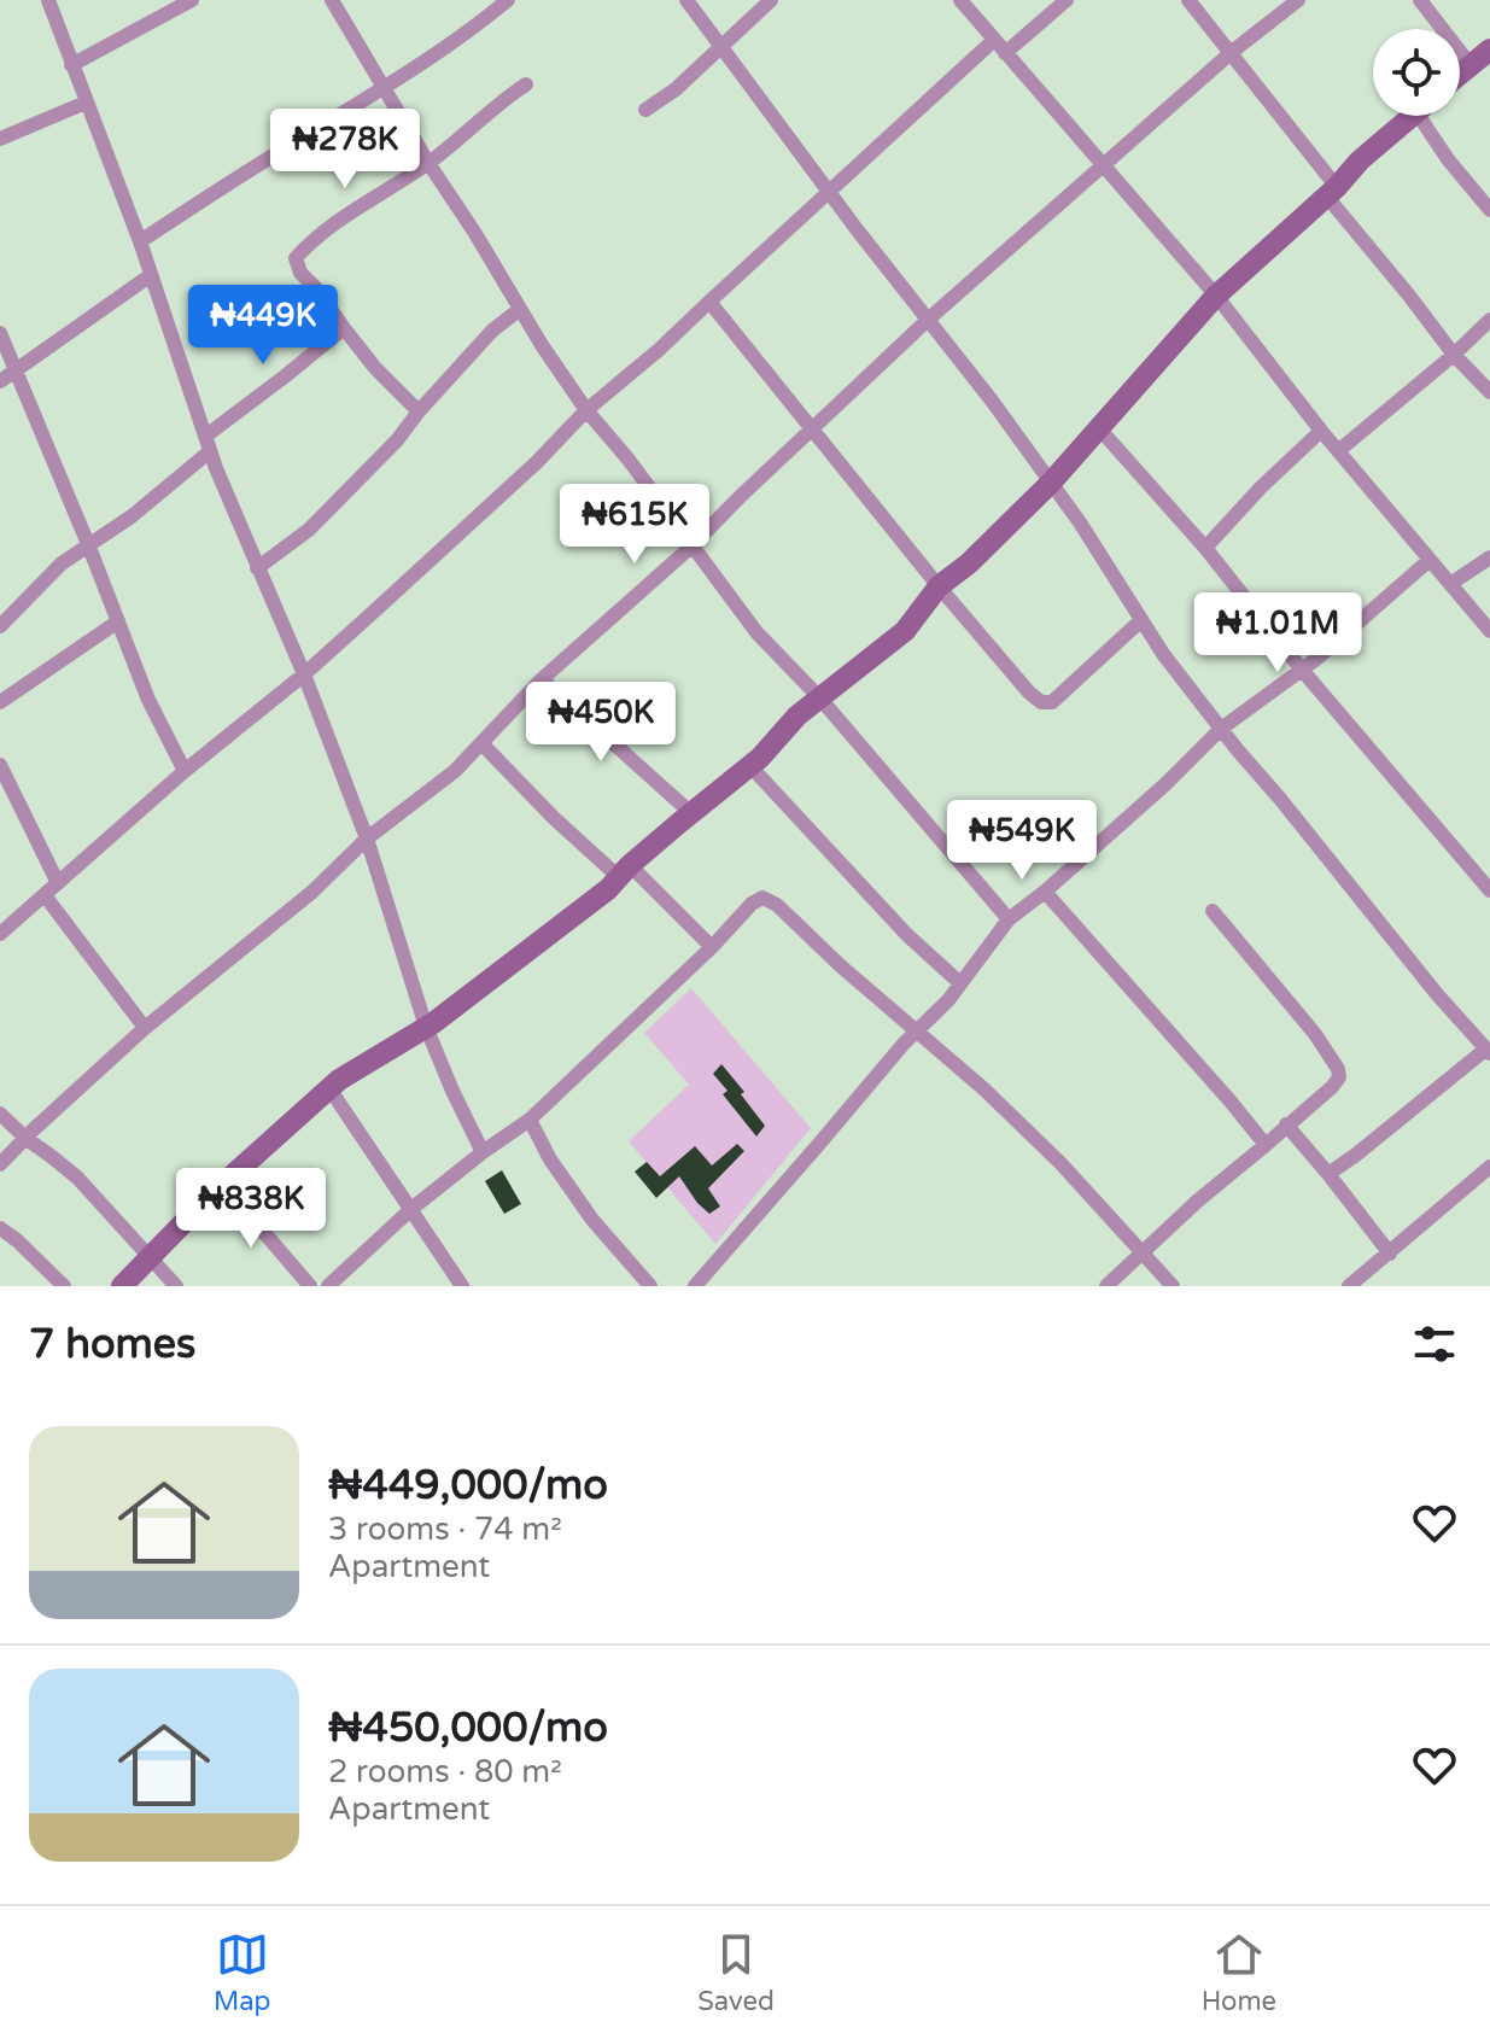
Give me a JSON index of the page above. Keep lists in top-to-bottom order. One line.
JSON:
{"page":{"price":["₦278K","₦449K","₦615K","₦1.01M","₦450K","₦549K","₦838K"],"heading":"7 homes","list":[{"name":"₦449,000/mo","note":"3 rooms · 74 m² · Apartment"},{"name":"₦450,000/mo","note":"2 rooms · 80 m² · Apartment"}],"tabs":["Map","Saved","Home"]}}
